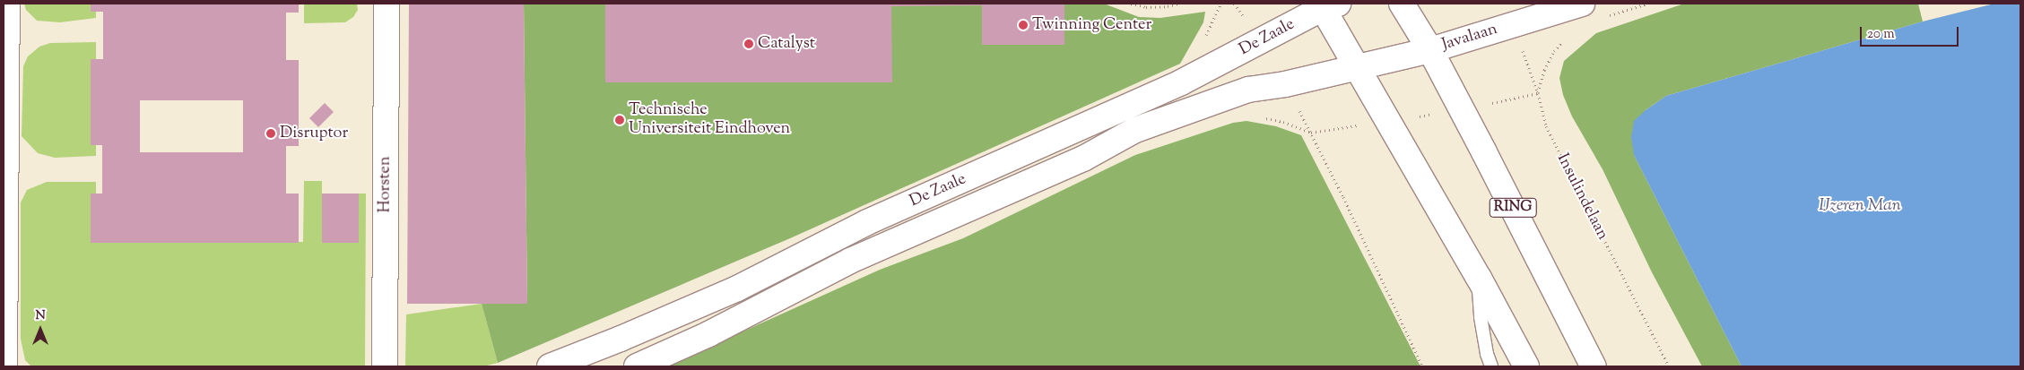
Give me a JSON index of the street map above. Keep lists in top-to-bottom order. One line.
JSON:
{"streets":{"street":["De Zaale","Javalaan","Horsten","RING"],"path":["Insulindelaan"]},"crossings":[["De Zaale","Javalaan"],["Javalaan","Insulindelaan"],["Javalaan","RING"]],"water":["IJzeren Man"],"places":["Twinning Center","Catalyst","Technische Universiteit Eindhoven","Disruptor"],"scale_bar":"20 m","north":"top"}
